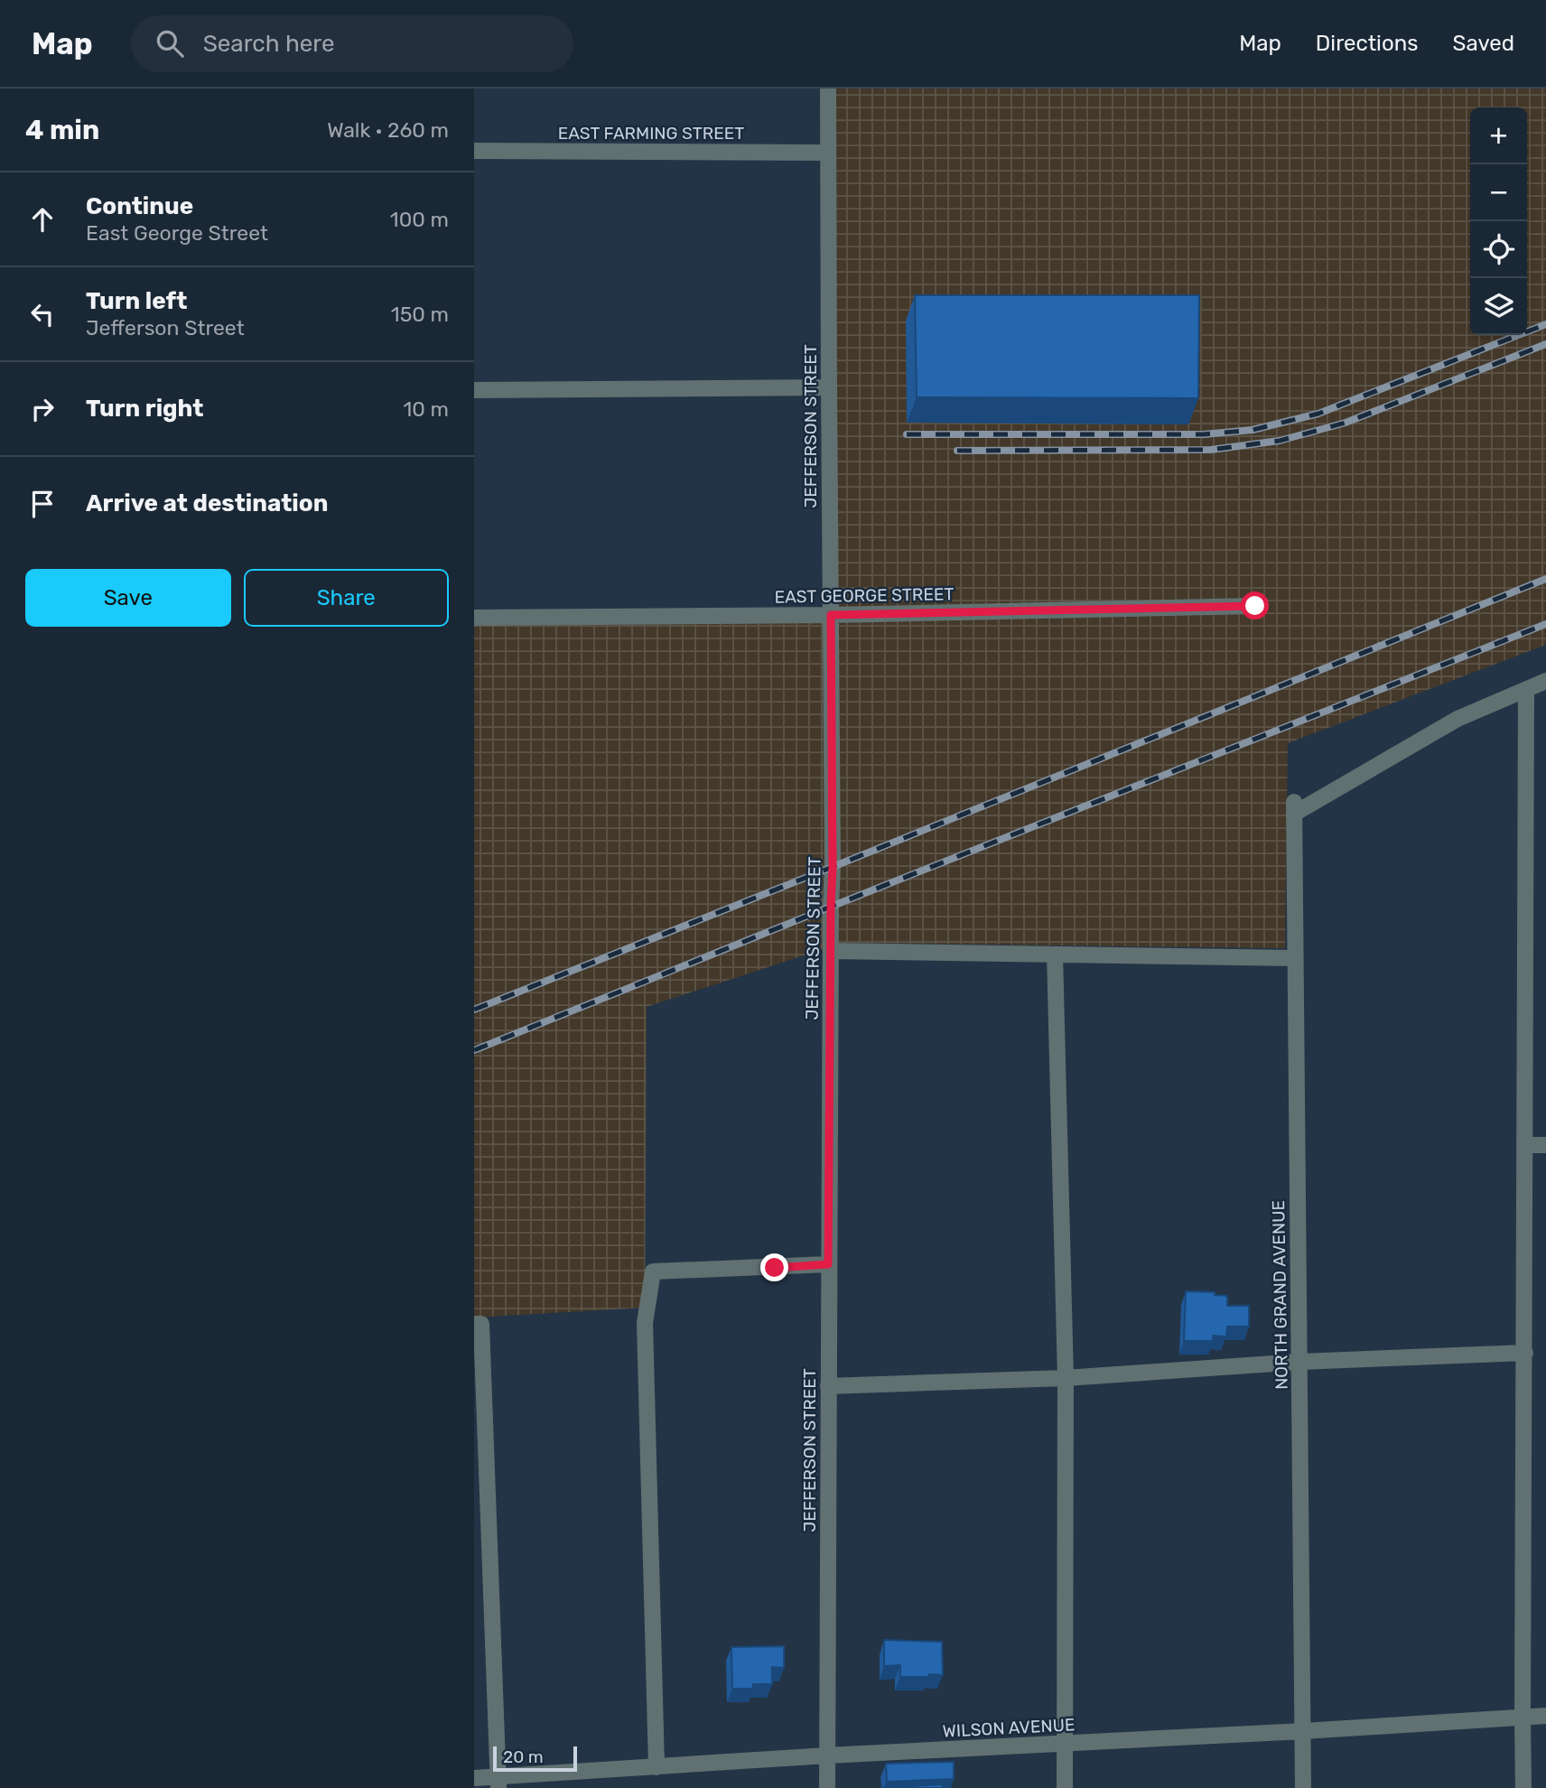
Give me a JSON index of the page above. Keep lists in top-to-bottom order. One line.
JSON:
{"streets":{"street":["EAST FARMING STREET","JEFFERSON STREET","EAST GEORGE STREET","NORTH GRAND AVENUE","WILSON AVENUE"]},"crossings":[["EAST FARMING STREET","JEFFERSON STREET"],["JEFFERSON STREET","EAST GEORGE STREET"],["JEFFERSON STREET","WILSON AVENUE"],["NORTH GRAND AVENUE","WILSON AVENUE"]],"scale_bar":"20 m","page":{"header":"Map","search":"Search here","nav":["Map","Directions","Saved"],"heading":["4 min","Walk · 260 m"],"map_buttons":["+","−"],"list":[["Continue","East George Street","100 m"],["Turn left","Jefferson Street","150 m"],["Turn right","10 m"],"Arrive at destination"],"buttons":["Save","Share"],"scale":"20 m"}}
